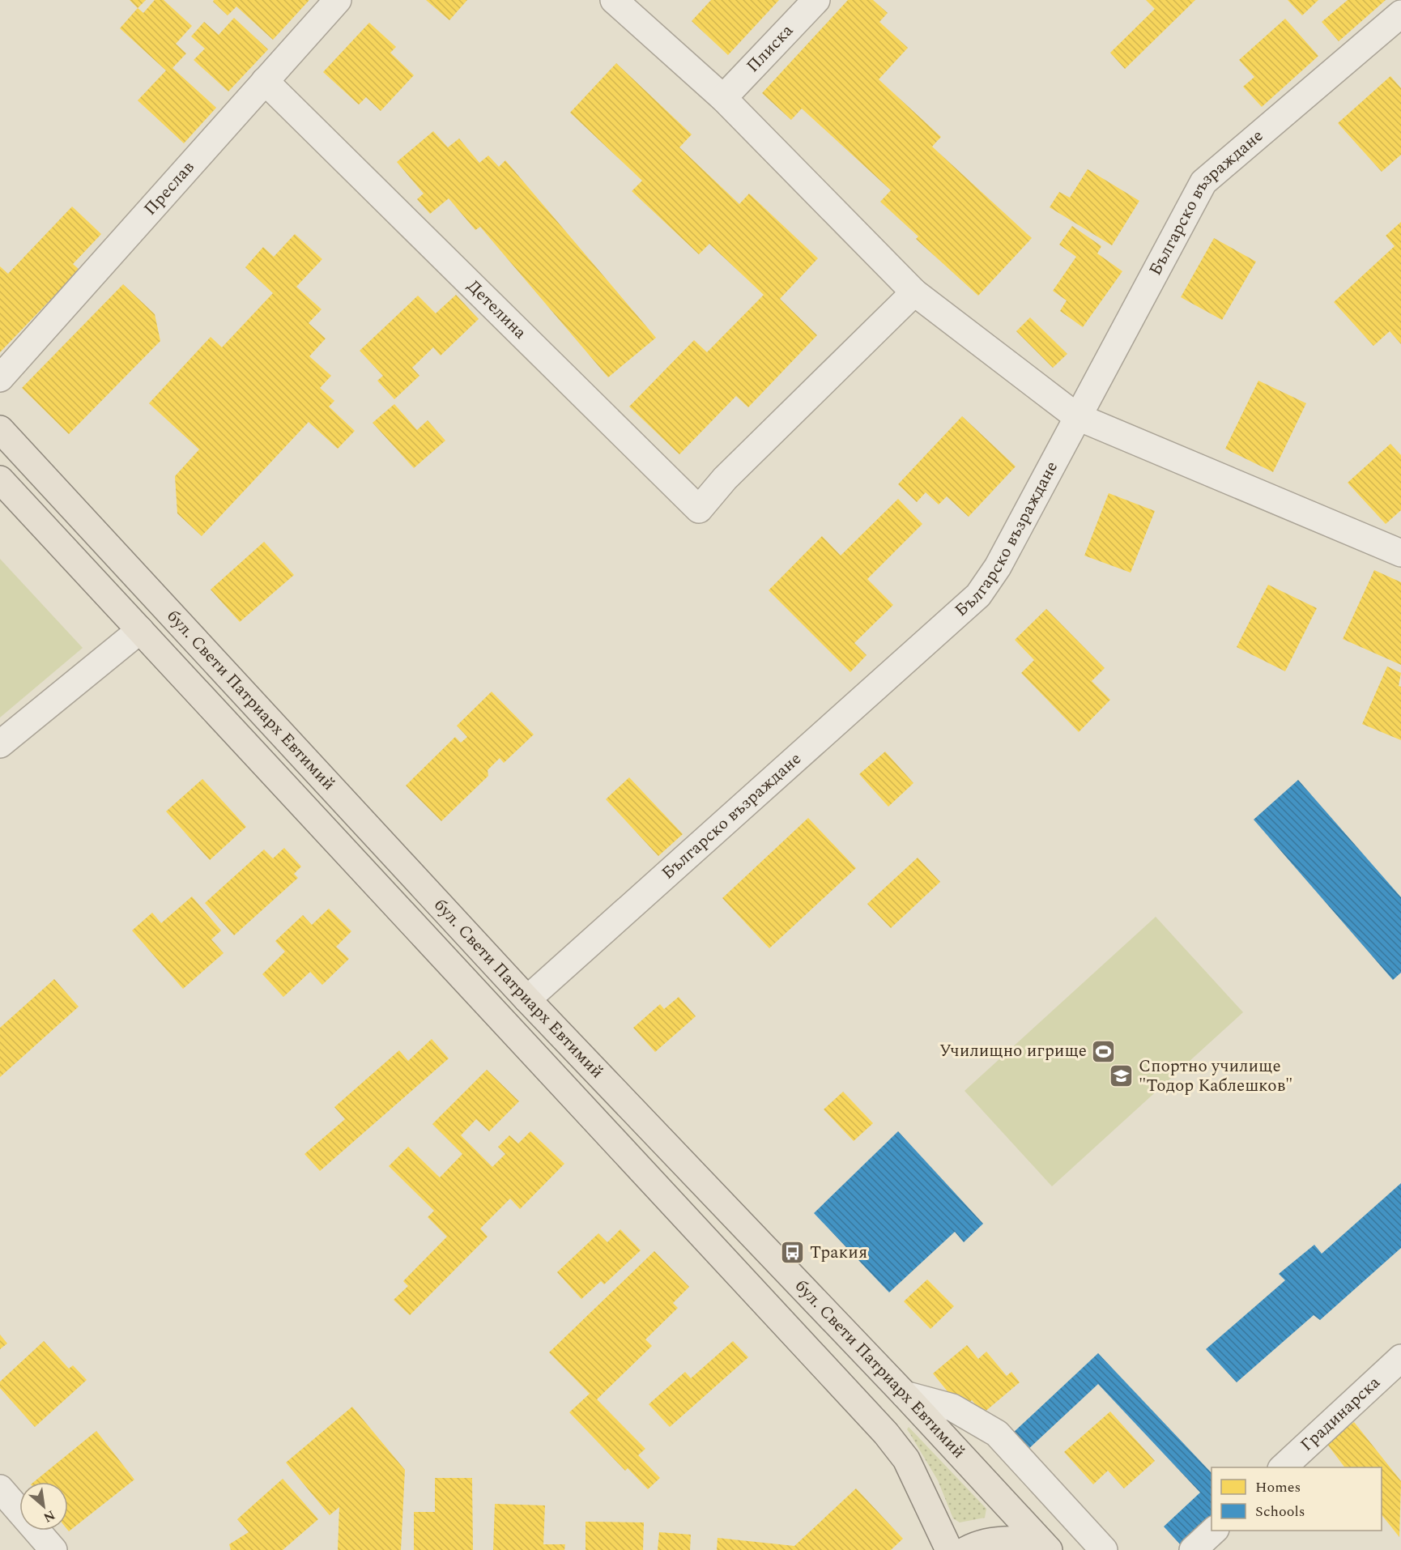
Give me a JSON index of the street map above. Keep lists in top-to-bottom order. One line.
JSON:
{"streets":{"main road":["бул. Свети Патриарх Евтимий"],"street":["Плиска","Преслав","Българско възраждане","Детелина","Градинарска"]},"crossings":[["Преслав","Детелина"],["Българско възраждане","бул. Свети Патриарх Евтимий"]],"places":{"sports":["Училищно игрище"],"school or university":["Спортно училище \"Тодор Каблешков\""],"bus stop":["Тракия"]},"legend":["Homes","Schools"],"north":"bottom right"}
